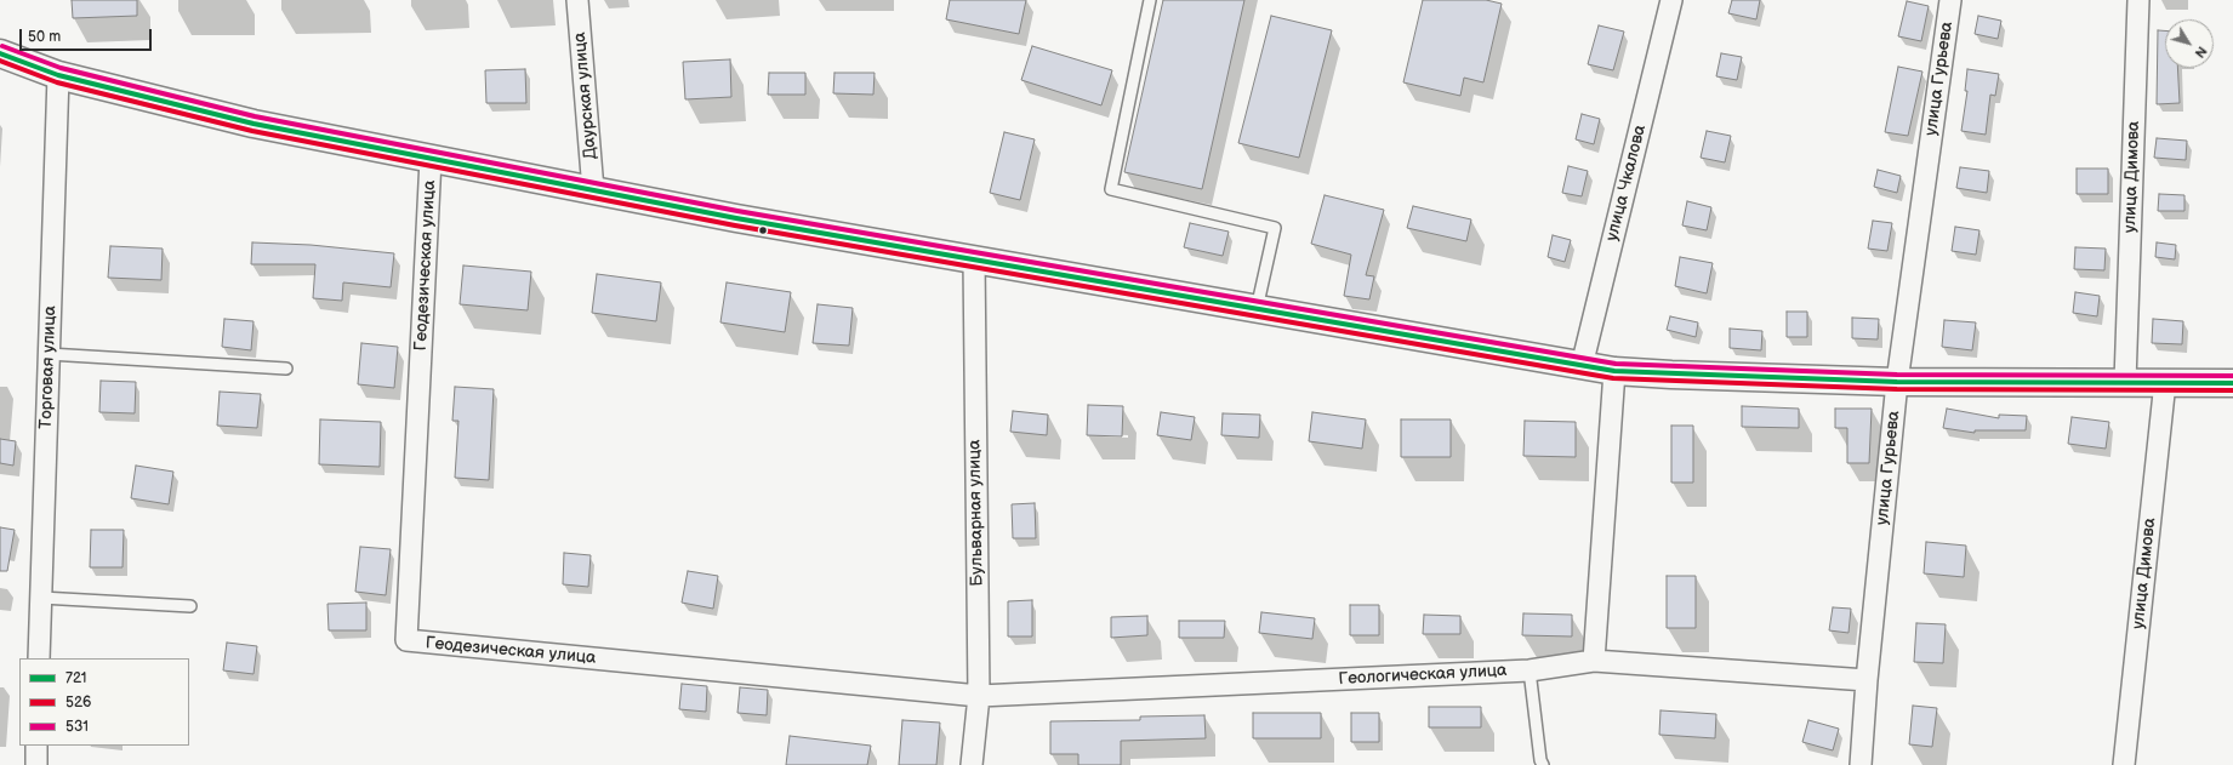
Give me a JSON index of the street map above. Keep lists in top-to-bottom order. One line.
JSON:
{"streets":{"street":["улица Гурьева","Даурская улица","улица Димова","улица Чкалова","Геодезическая улица","Торговая улица","Бульварная улица","Геологическая улица"]},"crossings":[["улица Гурьева","Геологическая улица"],["Геодезическая улица","Бульварная улица"],["Геодезическая улица","Геологическая улица"],["Бульварная улица","Геологическая улица"]],"lines":["transit line 531","transit line 721","transit line 526"],"legend":["721","526","531"],"scale_bar":"50 m","north":"bottom right"}
